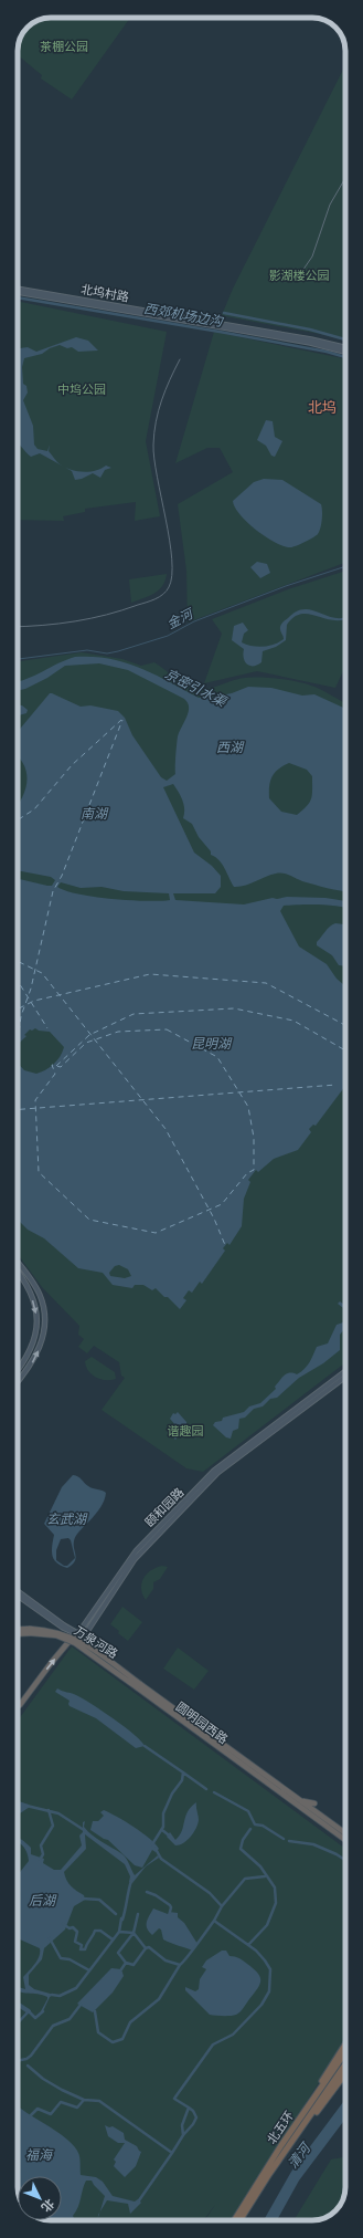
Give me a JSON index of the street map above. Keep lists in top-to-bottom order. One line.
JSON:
{"streets":{"highway":["万泉河路","圆明园西路","北五环"],"main road":["北坞村路","颐和园路"]},"crossings":[["万泉河路","圆明园西路"]],"districts":["北坞"],"water":["西郊机场边沟","金河","京密引水渠","西湖","南湖","昆明湖","玄武湖","后湖","福海","清河"],"parks":["茶棚公园","影湖楼公园","中坞公园","谐趣园"],"north":"bottom right"}
